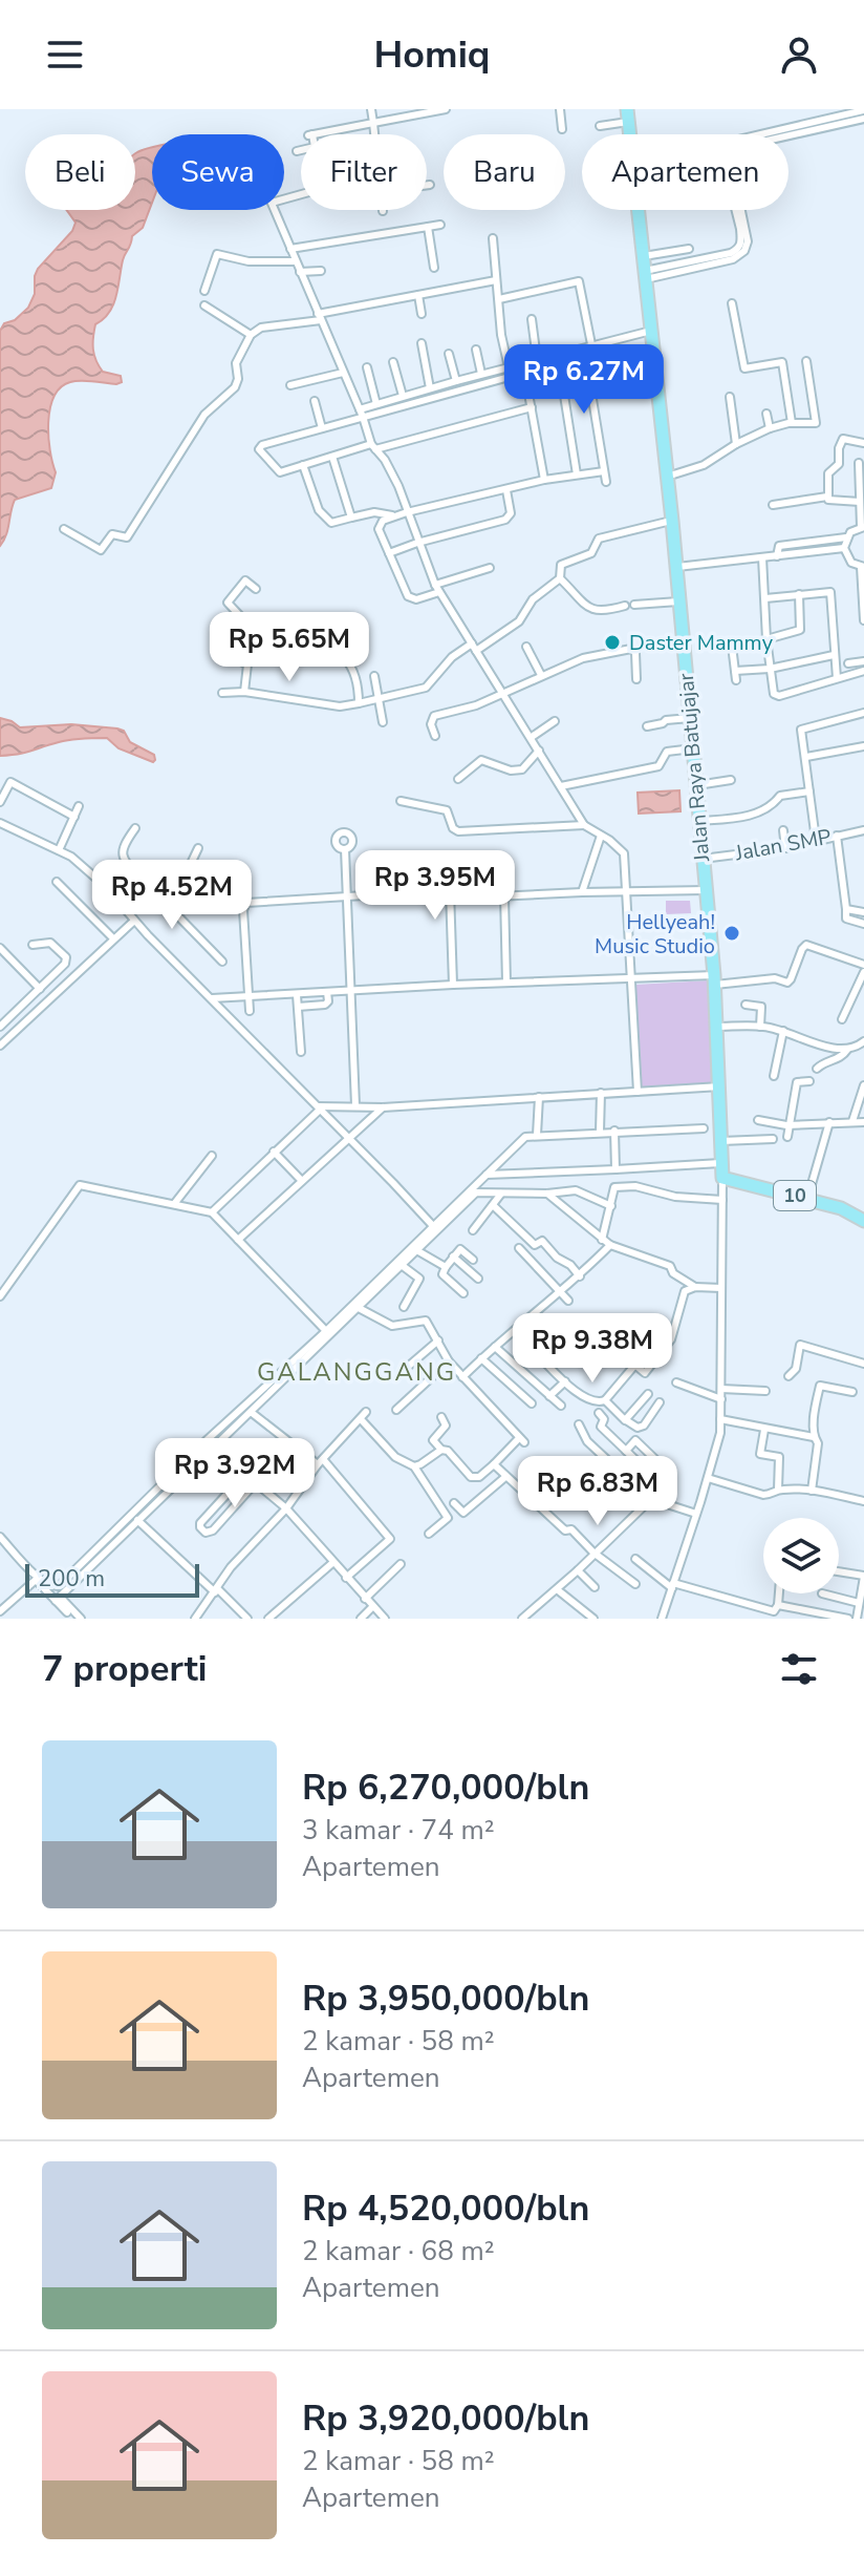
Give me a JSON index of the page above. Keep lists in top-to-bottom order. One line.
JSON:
{"streets":{"highway":["Jalan Raya Batujajar","10"],"street":["Jalan SMP"]},"crossings":[["Jalan Raya Batujajar","Jalan SMP"],["Jalan Raya Batujajar","10"]],"districts":["GALANGGANG"],"places":["Daster Mammy","Hellyeah! Music Studio"],"scale_bar":"200 m","page":{"header":"Homiq","chip":["Beli","Sewa","Filter","Baru","Apartemen"],"price":["Rp 6.27M","Rp 5.65M","Rp 3.95M","Rp 4.52M","Rp 9.38M","Rp 3.92M","Rp 6.83M"],"scale":"200 m","heading":"7 properti","list":[{"name":"Rp 6,270,000/bln","note":"3 kamar · 74 m² · Apartemen"},{"name":"Rp 3,950,000/bln","note":"2 kamar · 58 m² · Apartemen"},{"name":"Rp 4,520,000/bln","note":"2 kamar · 68 m² · Apartemen"},{"name":"Rp 3,920,000/bln","note":"2 kamar · 58 m² · Apartemen"}]}}
